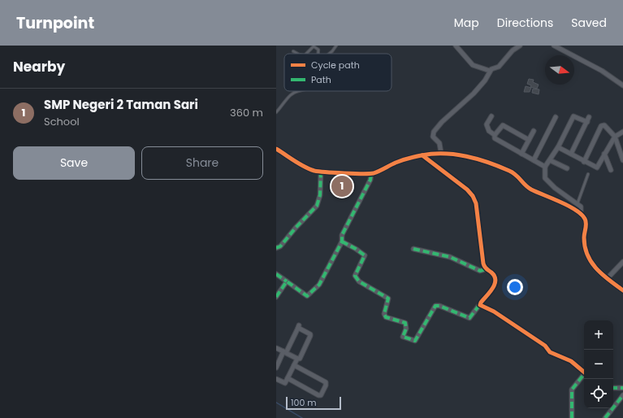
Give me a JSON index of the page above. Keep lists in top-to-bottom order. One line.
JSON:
{"legend":["Cycle path","Path"],"scale_bar":"100 m","north":"right","page":{"header":"Turnpoint","nav":["Map","Directions","Saved"],"heading":"Nearby","list":[{"mark":"1","name":"SMP Negeri 2 Taman Sari","note":"School","value":"360 m"}],"buttons":["Save","Share"],"pins":"1","map_buttons":["+","−"],"scale":"100 m"}}
